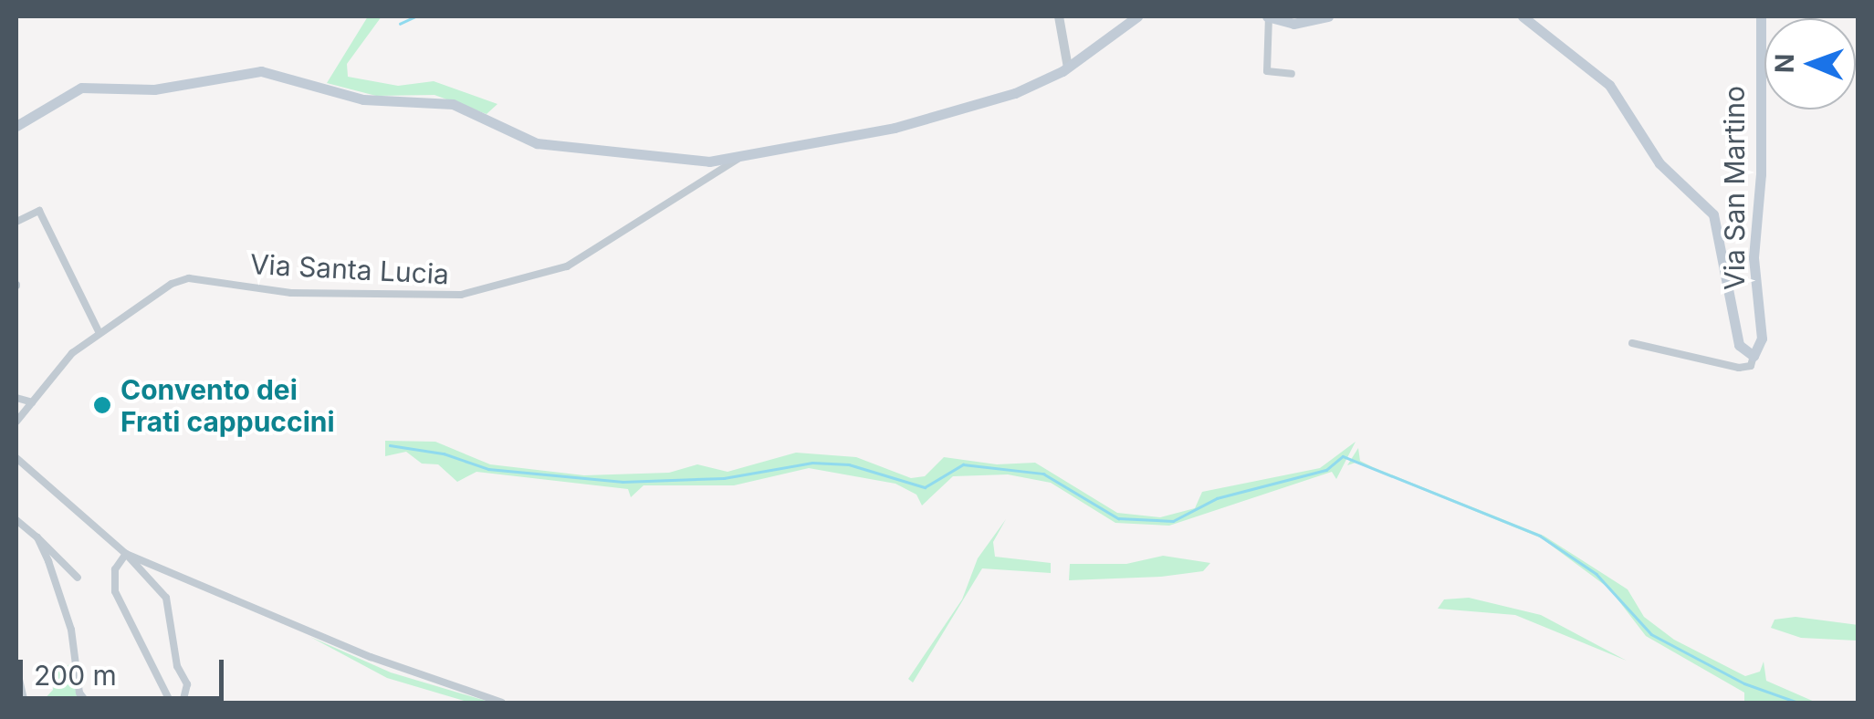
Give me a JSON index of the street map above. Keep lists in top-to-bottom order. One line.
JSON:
{"streets":{"main road":["Via San Martino"],"street":["Via Santa Lucia"]},"places":["Convento dei Frati cappuccini"],"scale_bar":"200 m","north":"left"}
